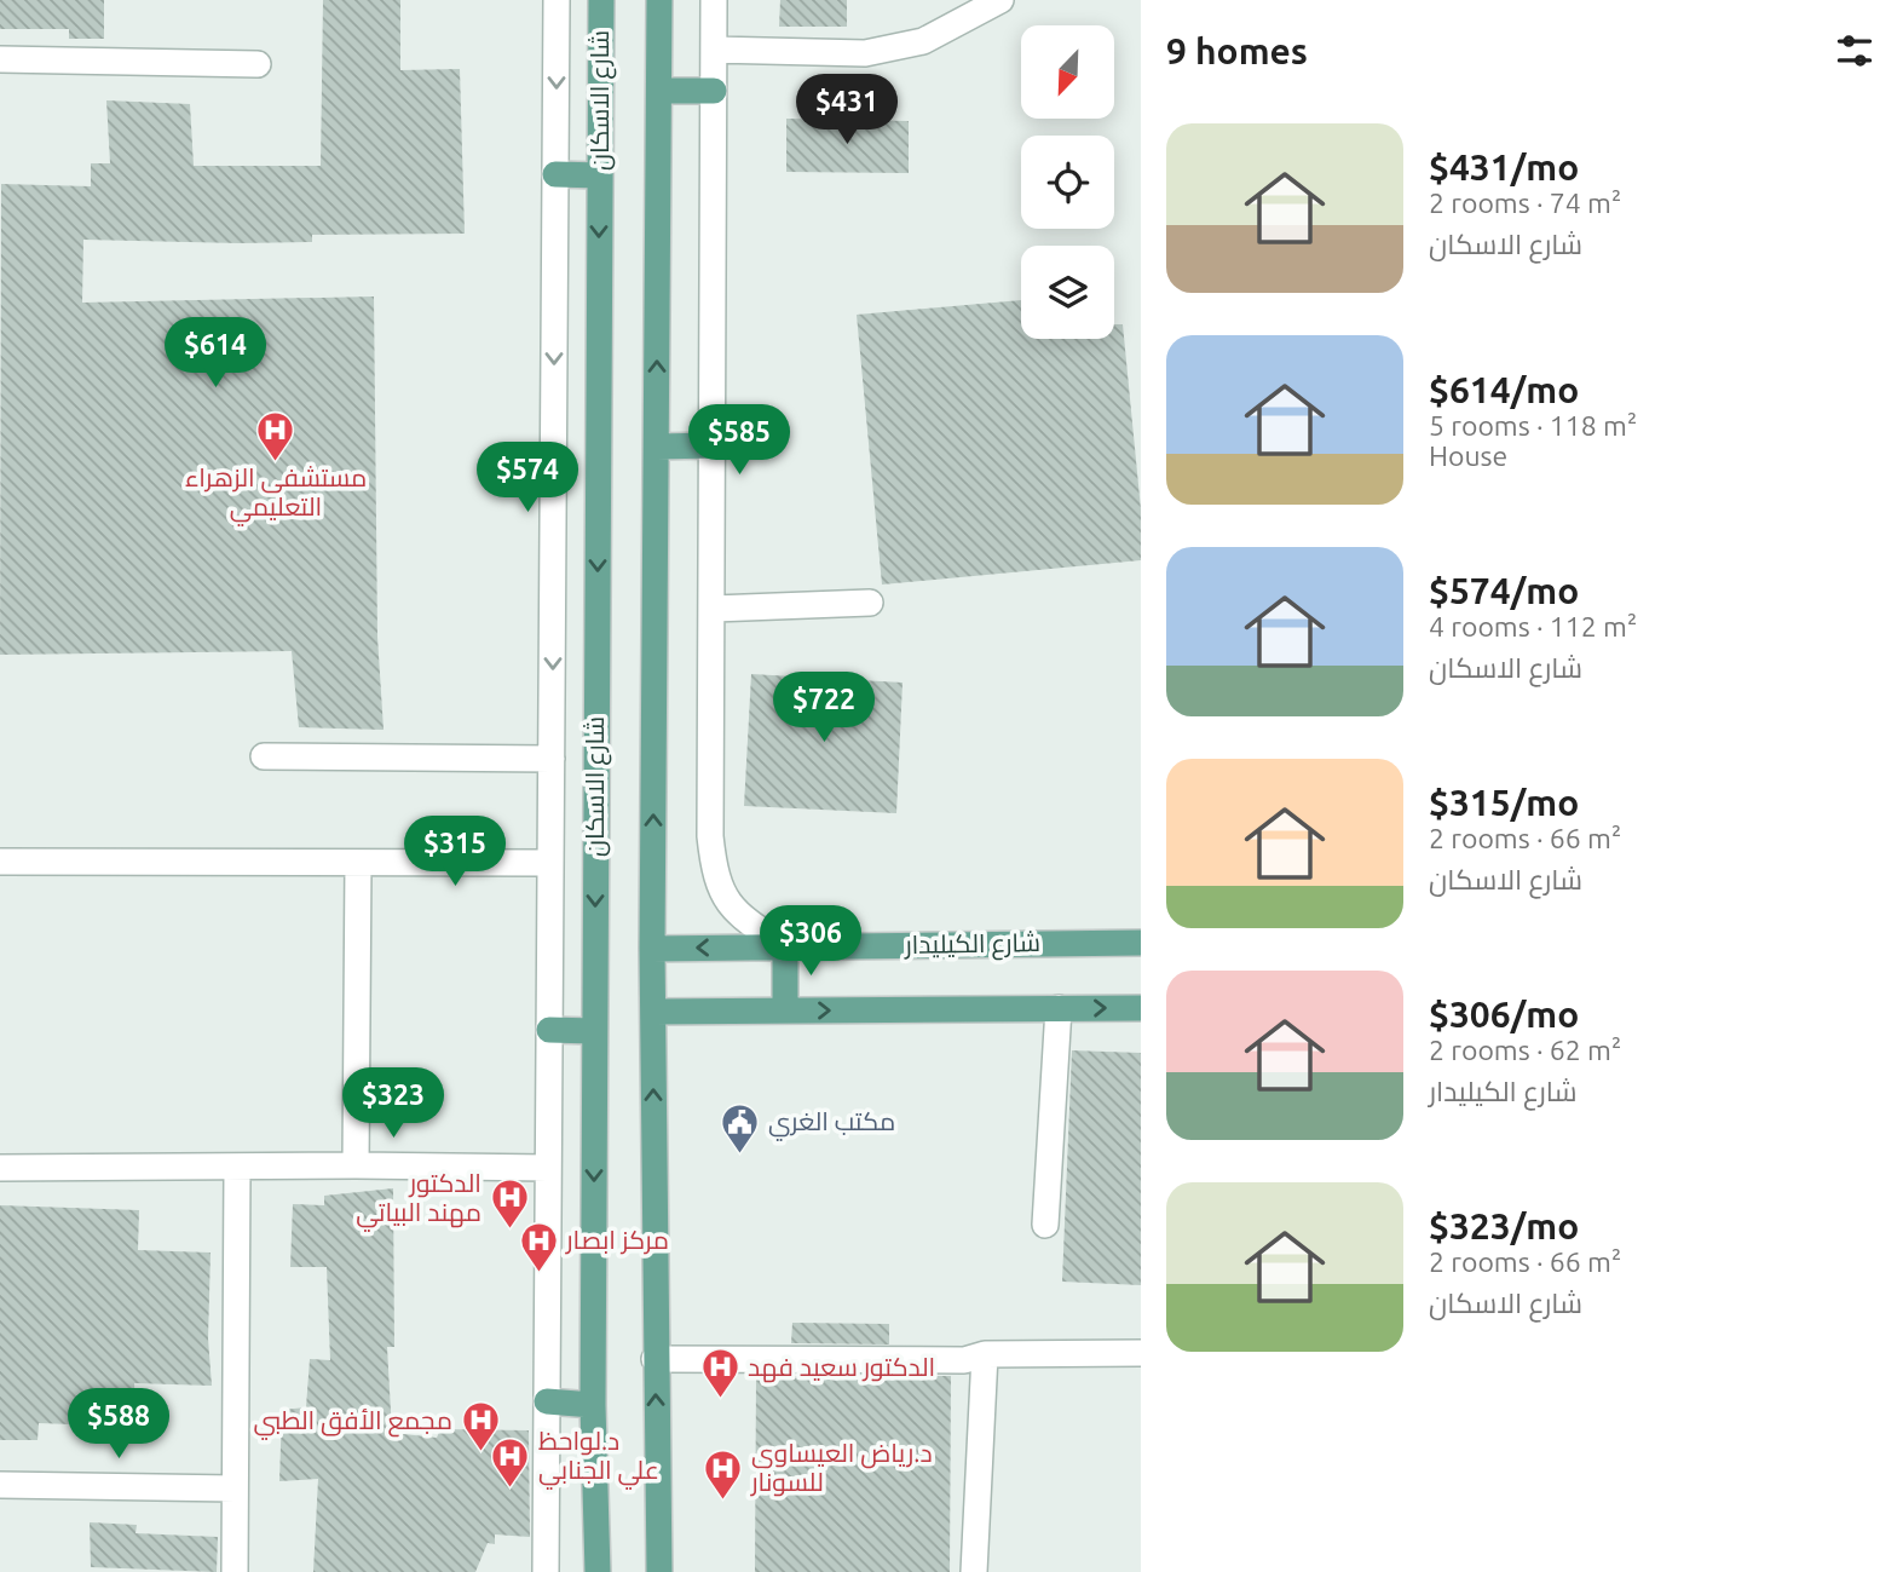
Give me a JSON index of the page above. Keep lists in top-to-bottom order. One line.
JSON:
{"streets":{"main road":["شارع الاسكان","شارع الكيليدار"]},"places":{"hospital":["مستشفى الزهراء التعليمي","الدكتور مهند البياتي","مركز ابصار","الدكتور سعيد فهد","مجمع الأفق الطبي","د.لواحظ علي الجنابي","د.رياض العيساوي للسونار"],"public building":["مكتب الغري"]},"north":"bottom left","page":{"heading":"9 homes","price":["$431","$614","$585","$574","$722","$315","$306","$323","$588"],"list":[{"name":"$431/mo","note":"2 rooms · 74 m² · شارع الاسكان"},{"name":"$614/mo","note":"5 rooms · 118 m² · House"},{"name":"$574/mo","note":"4 rooms · 112 m² · شارع الاسكان"},{"name":"$315/mo","note":"2 rooms · 66 m² · شارع الاسكان"},{"name":"$306/mo","note":"2 rooms · 62 m² · شارع الكيليدار"},{"name":"$323/mo","note":"2 rooms · 66 m² · شارع الاسكان"}]}}
